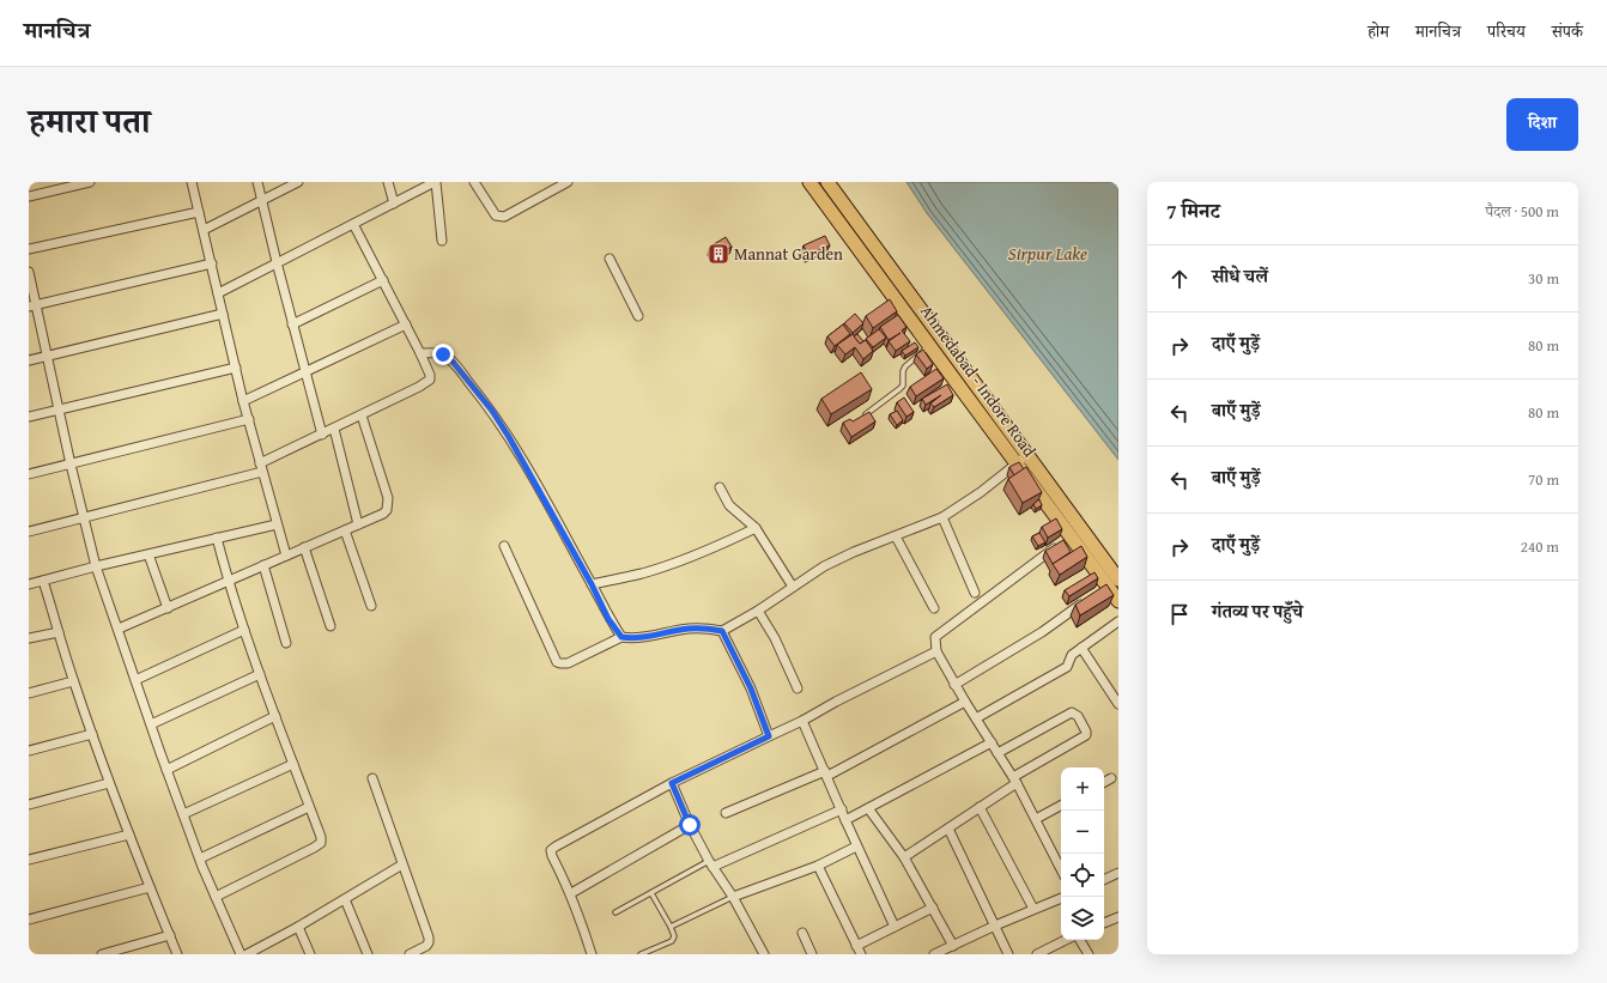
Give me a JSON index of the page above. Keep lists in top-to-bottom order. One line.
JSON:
{"streets":{"highway":["Ahmedabad - Indore Road"]},"water":["Sirpur Lake"],"places":{"building":["Mannat Garden"]},"page":{"header":"मानचित्र","nav":["होम","मानचित्र","परिचय","संपर्क"],"title":"हमारा पता","buttons":"दिशा","heading":["7 मिनट","पैदल · 500 m"],"list":[["सीधे चलें","30 m"],["दाएँ मुड़ें","80 m"],["बाएँ मुड़ें","80 m"],["बाएँ मुड़ें","70 m"],["दाएँ मुड़ें","240 m"],"गंतव्य पर पहुँचे"],"map_buttons":["+","−"]}}
